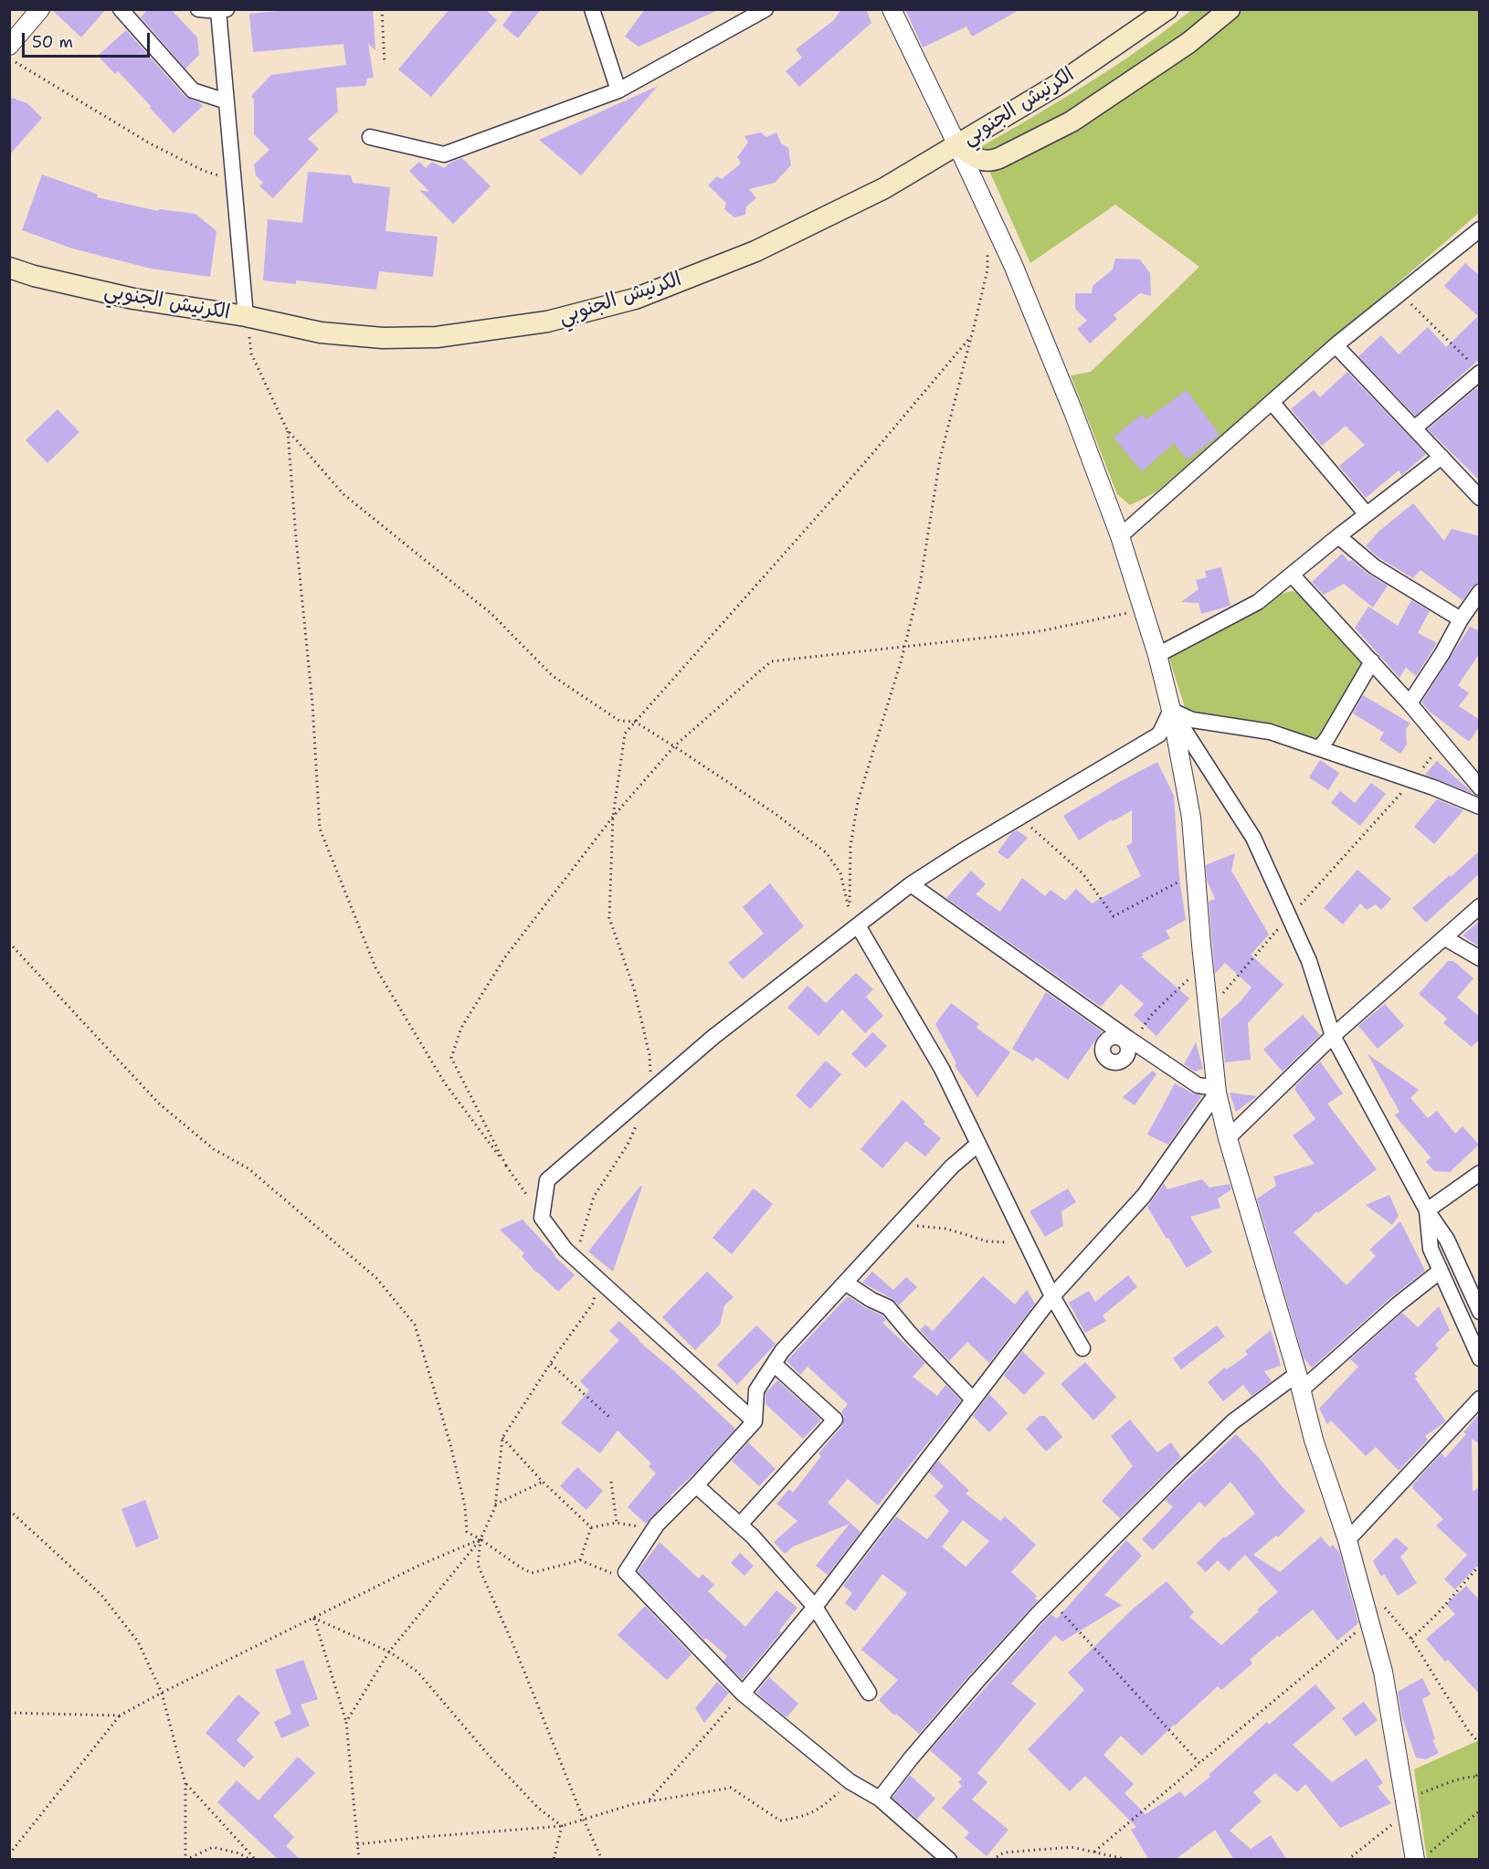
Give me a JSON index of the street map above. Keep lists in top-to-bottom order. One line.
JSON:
{"streets":{"main road":["الكرنيش الجنوبي"]},"scale_bar":"50 m"}
